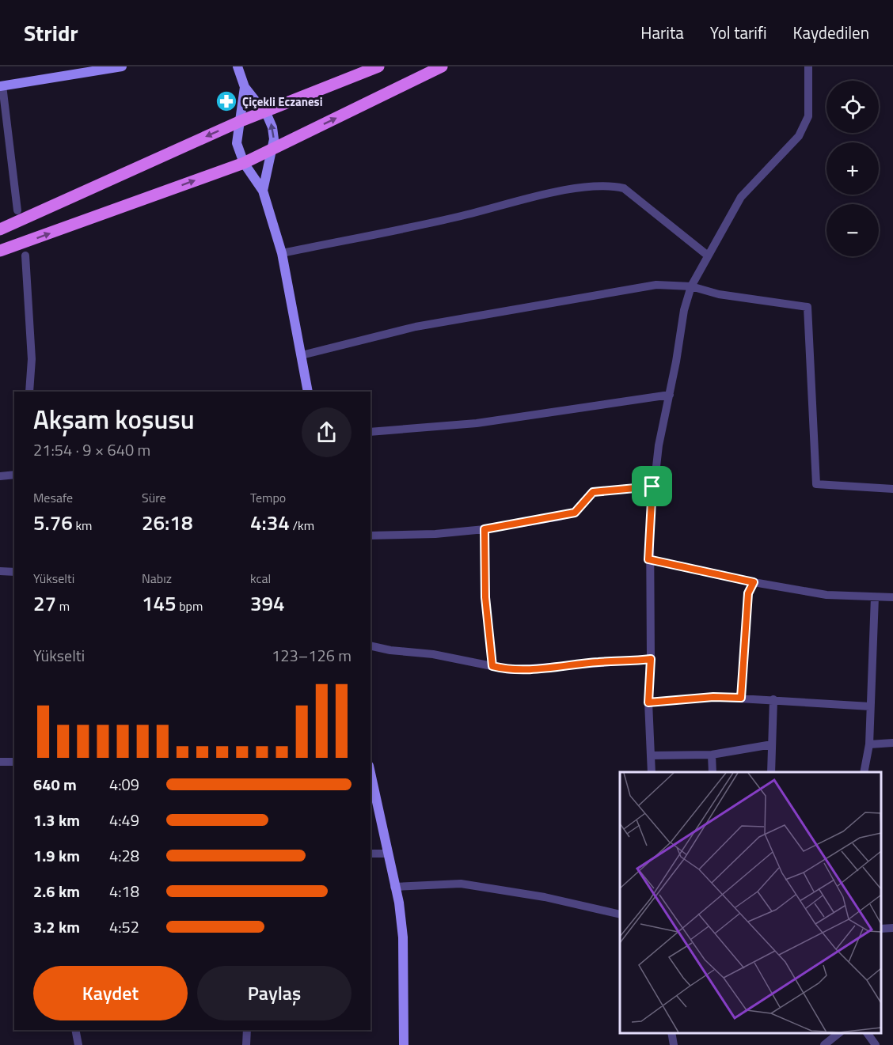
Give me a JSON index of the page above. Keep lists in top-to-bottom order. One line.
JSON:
{"places":{"pharmacy":["Çiçekli Eczanesi"]},"page":{"header":"Stridr","nav":["Harita","Yol tarifi","Kaydedilen"],"map_buttons":["+","−"],"heading":["Akşam koşusu","21:54 · 9 × 640 m"],"stats":[["Mesafe","5.76 km"],["Süre","26:18"],["Tempo","4:34 /km"],["Yükselti","27 m"],["Nabız","145 bpm"],["kcal","394"]],"chart":["Yükselti","123–126 m"],"list":[{"name":"640 m","note":"4:09"},{"name":"1.3 km","note":"4:49"},{"name":"1.9 km","note":"4:28"},{"name":"2.6 km","note":"4:18"},{"name":"3.2 km","note":"4:52"}],"buttons":["Kaydet","Paylaş"]}}
